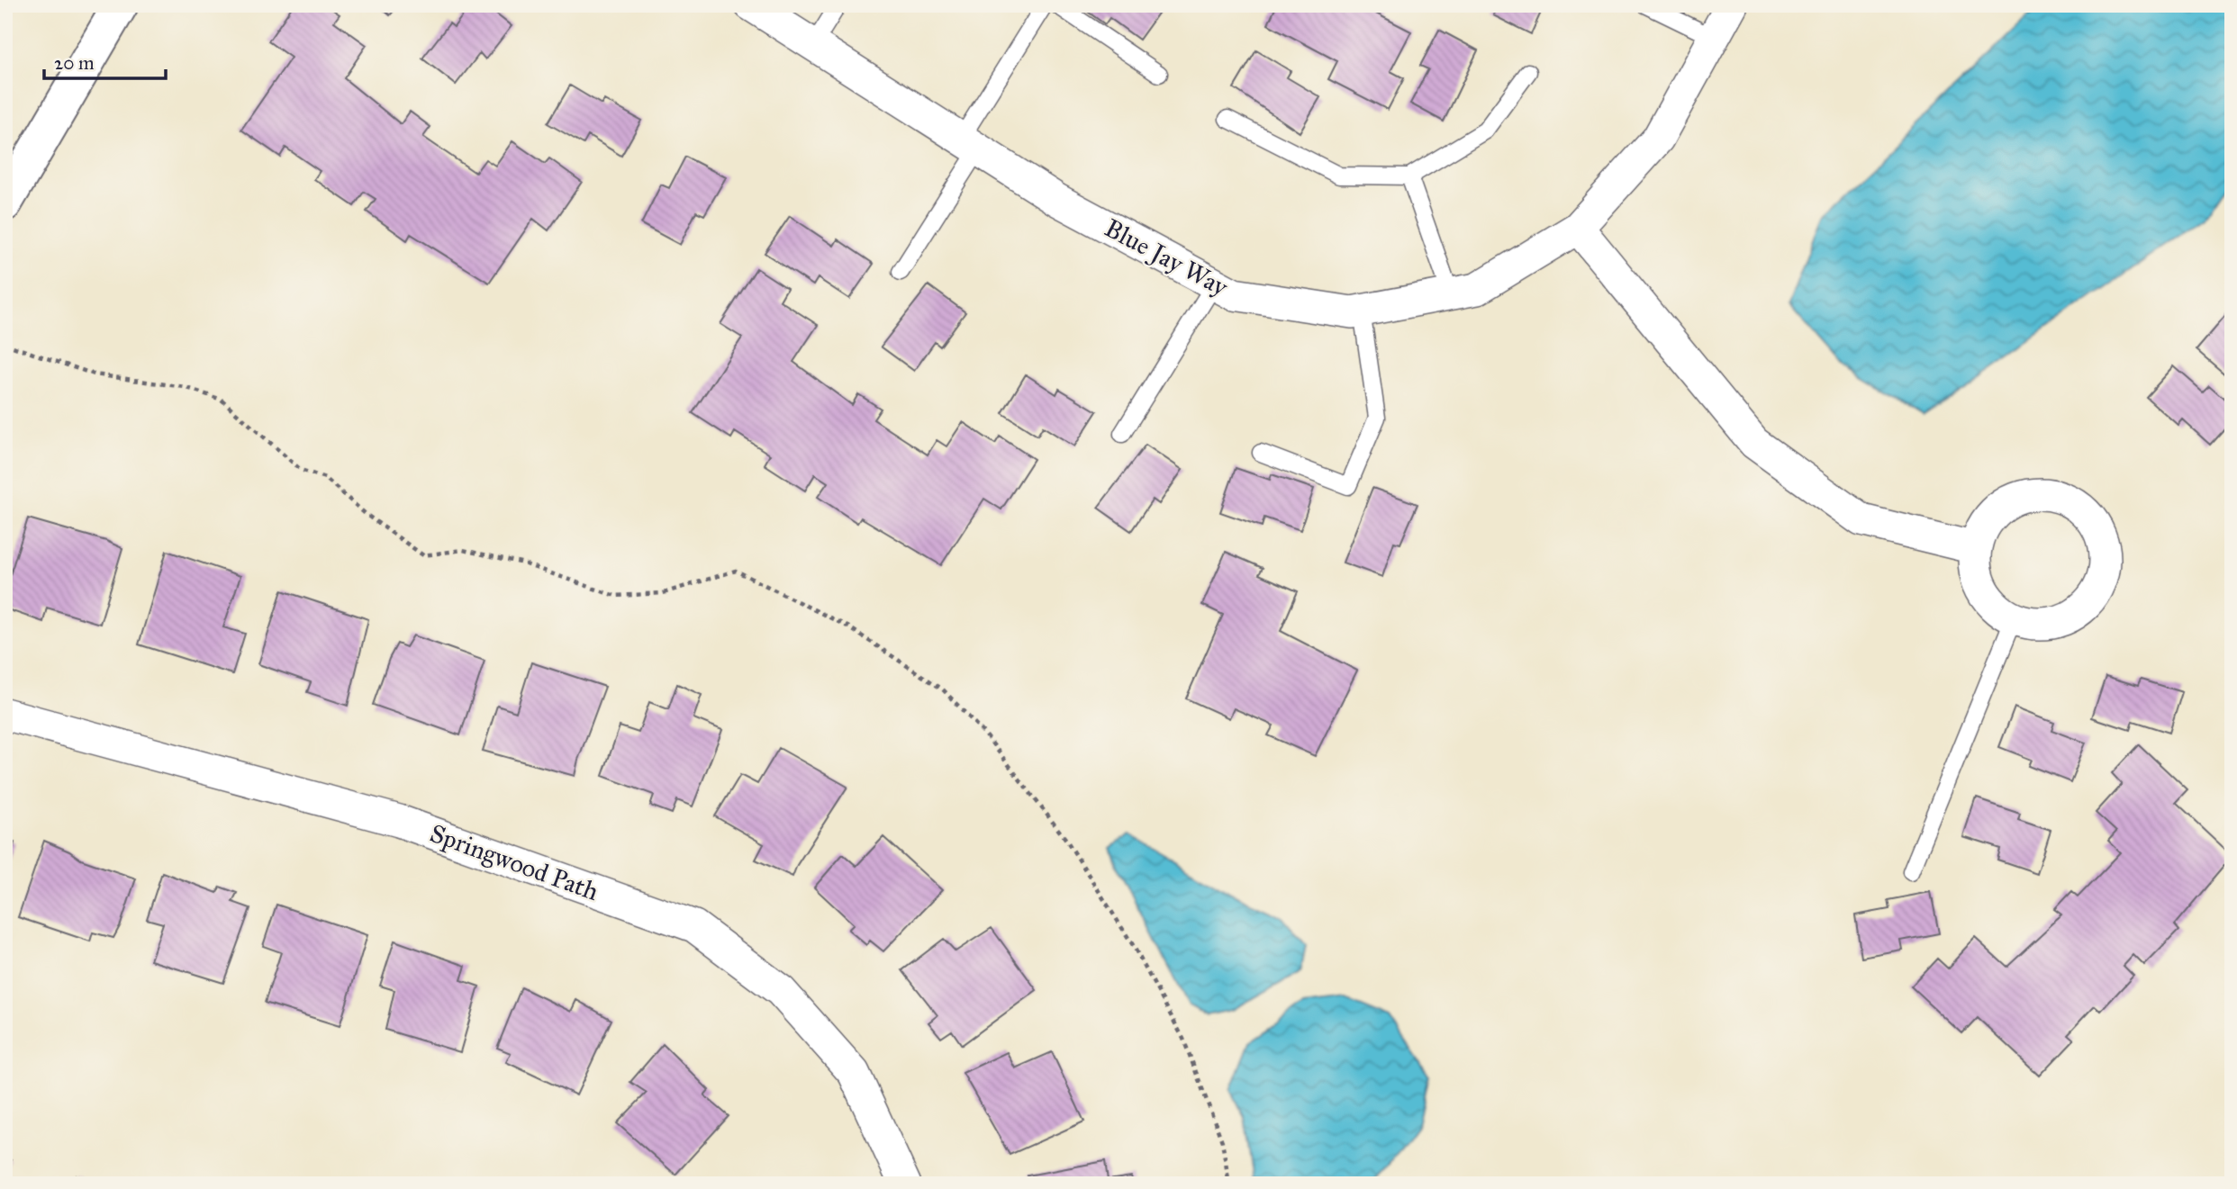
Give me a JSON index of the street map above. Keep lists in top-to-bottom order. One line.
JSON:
{"streets":{"street":["Blue Jay Way","Springwood Path"]},"scale_bar":"20 m"}
